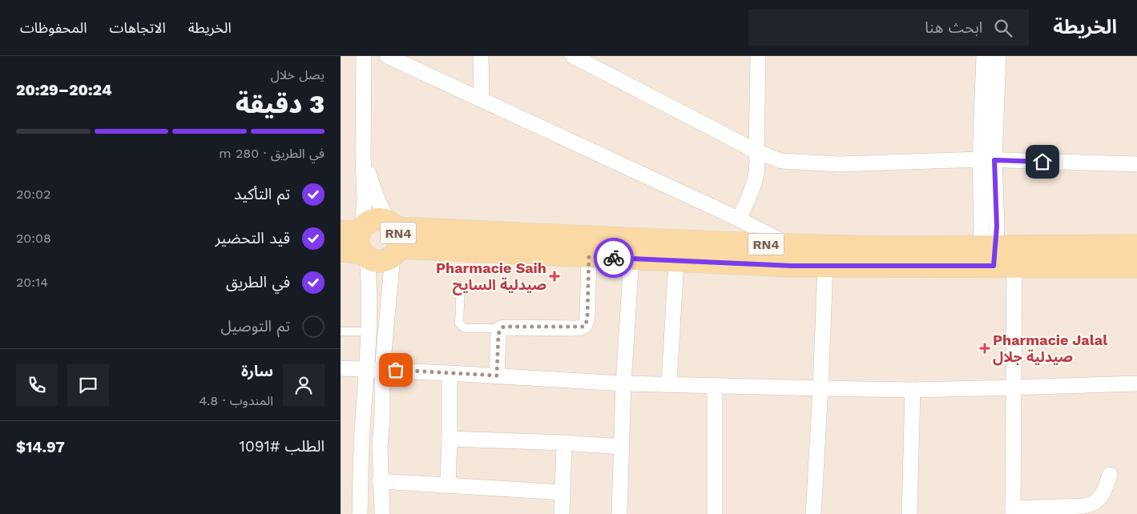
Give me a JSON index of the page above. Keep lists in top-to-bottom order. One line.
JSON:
{"streets":{"main road":["RN4"]},"places":{"health":["Pharmacie Saih صيدلية السايح","Pharmacie Jalal صيدلية جلال"]},"page":{"header":"الخريطة","search":"ابحث هنا","nav":["الخريطة","الاتجاهات","المحفوظات"],"heading":["3 دقيقة","يصل خلال","20:24–20:29"],"panel":["سارة","المندوب · 4.8","الطلب #1091","$14.97"],"bar":"في الطريق · 280 m","list":[["تم التأكيد","20:02"],["قيد التحضير","20:08"],["في الطريق","20:14"],"تم التوصيل"]}}
